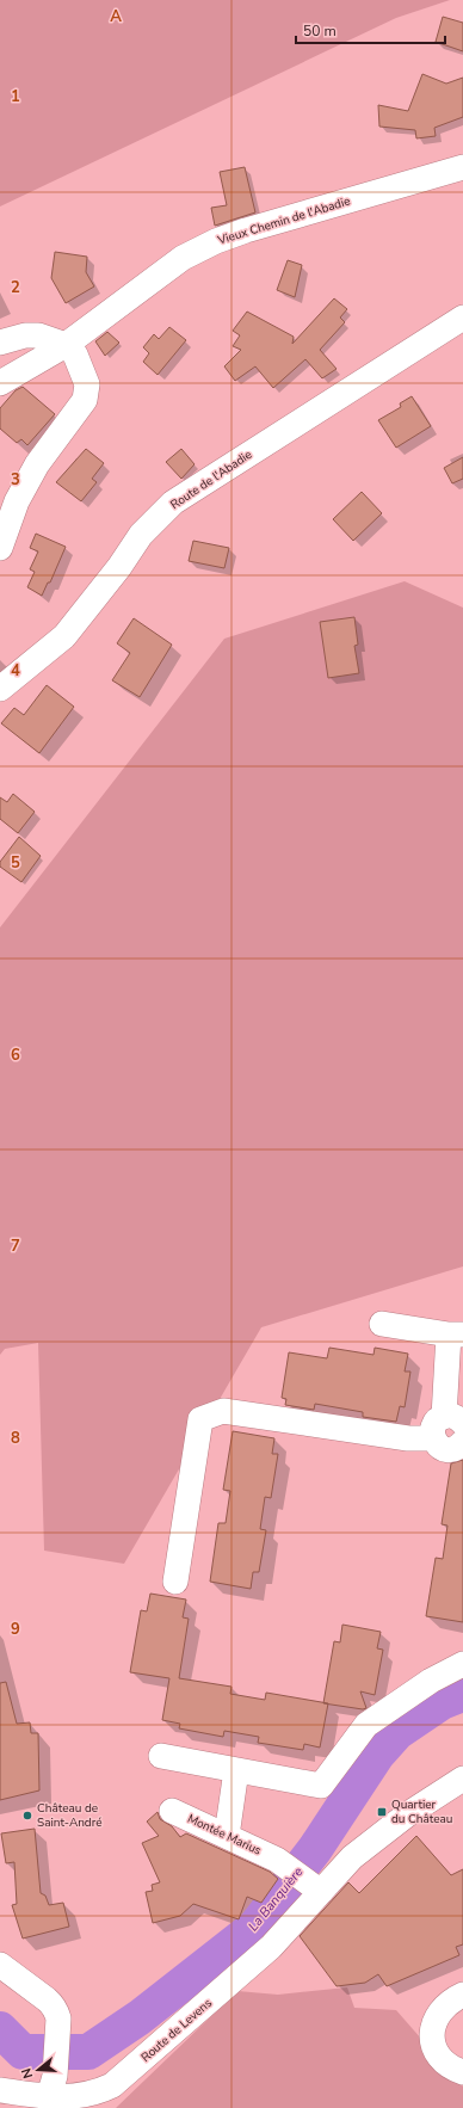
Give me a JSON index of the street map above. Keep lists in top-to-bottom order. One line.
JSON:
{"streets":{"street":["Vieux Chemin de l'Abadie","Route de l'Abadie","Montée Marius","Route de Levens"]},"crossings":[["Montée Marius","Route de Levens"]],"water":["La Banquière"],"places":{"transit":["Quartier du Château"],"other":["Château de Saint-André"]},"scale_bar":"50 m","north":"left","grid":{"columns":["A"],"rows":["1","2","3","4","5","6","7","8","9"]}}
